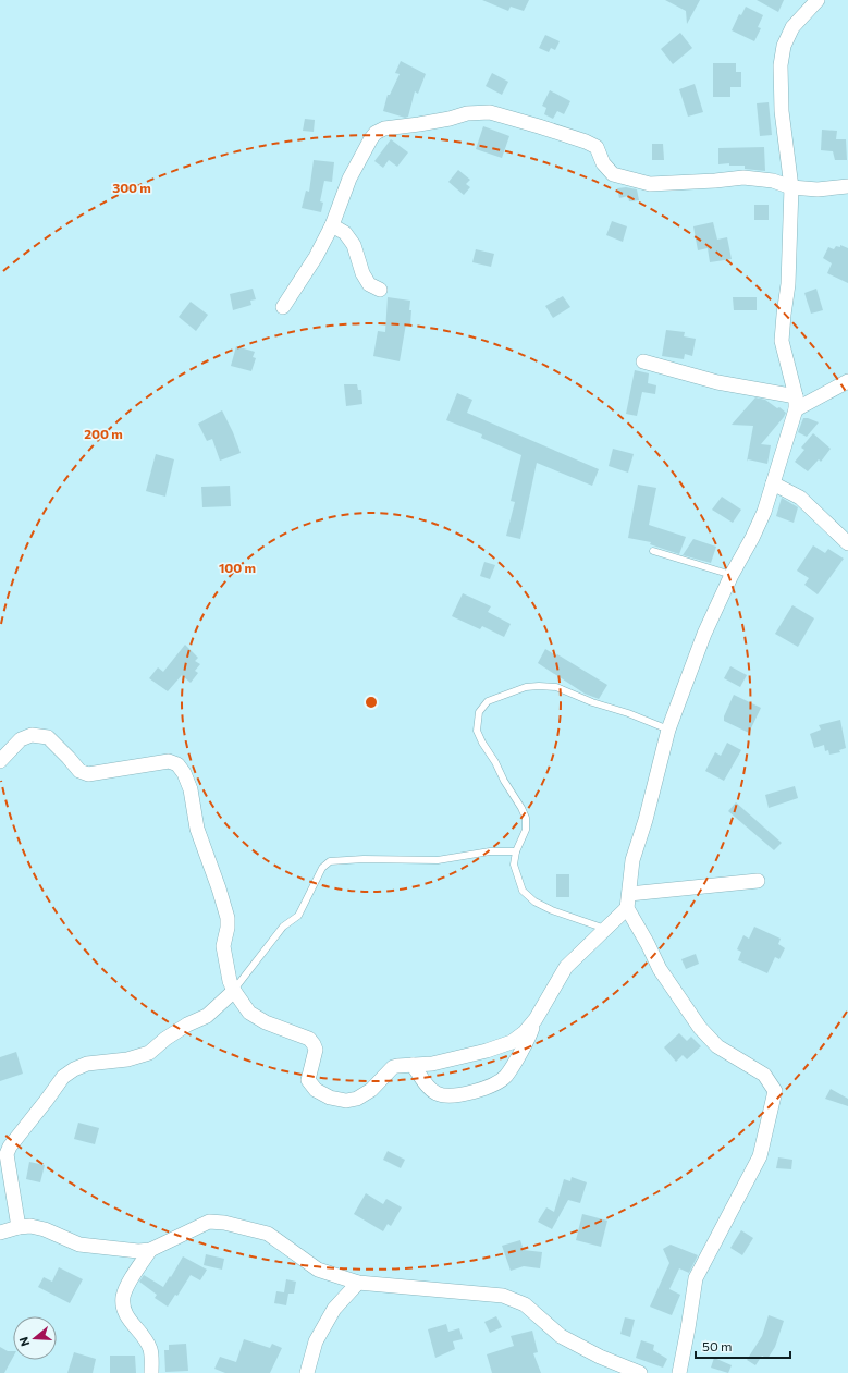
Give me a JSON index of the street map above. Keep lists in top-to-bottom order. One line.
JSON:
{"scale_bar":"50 m","north":"left","rings":["300 m","200 m","100 m"]}
